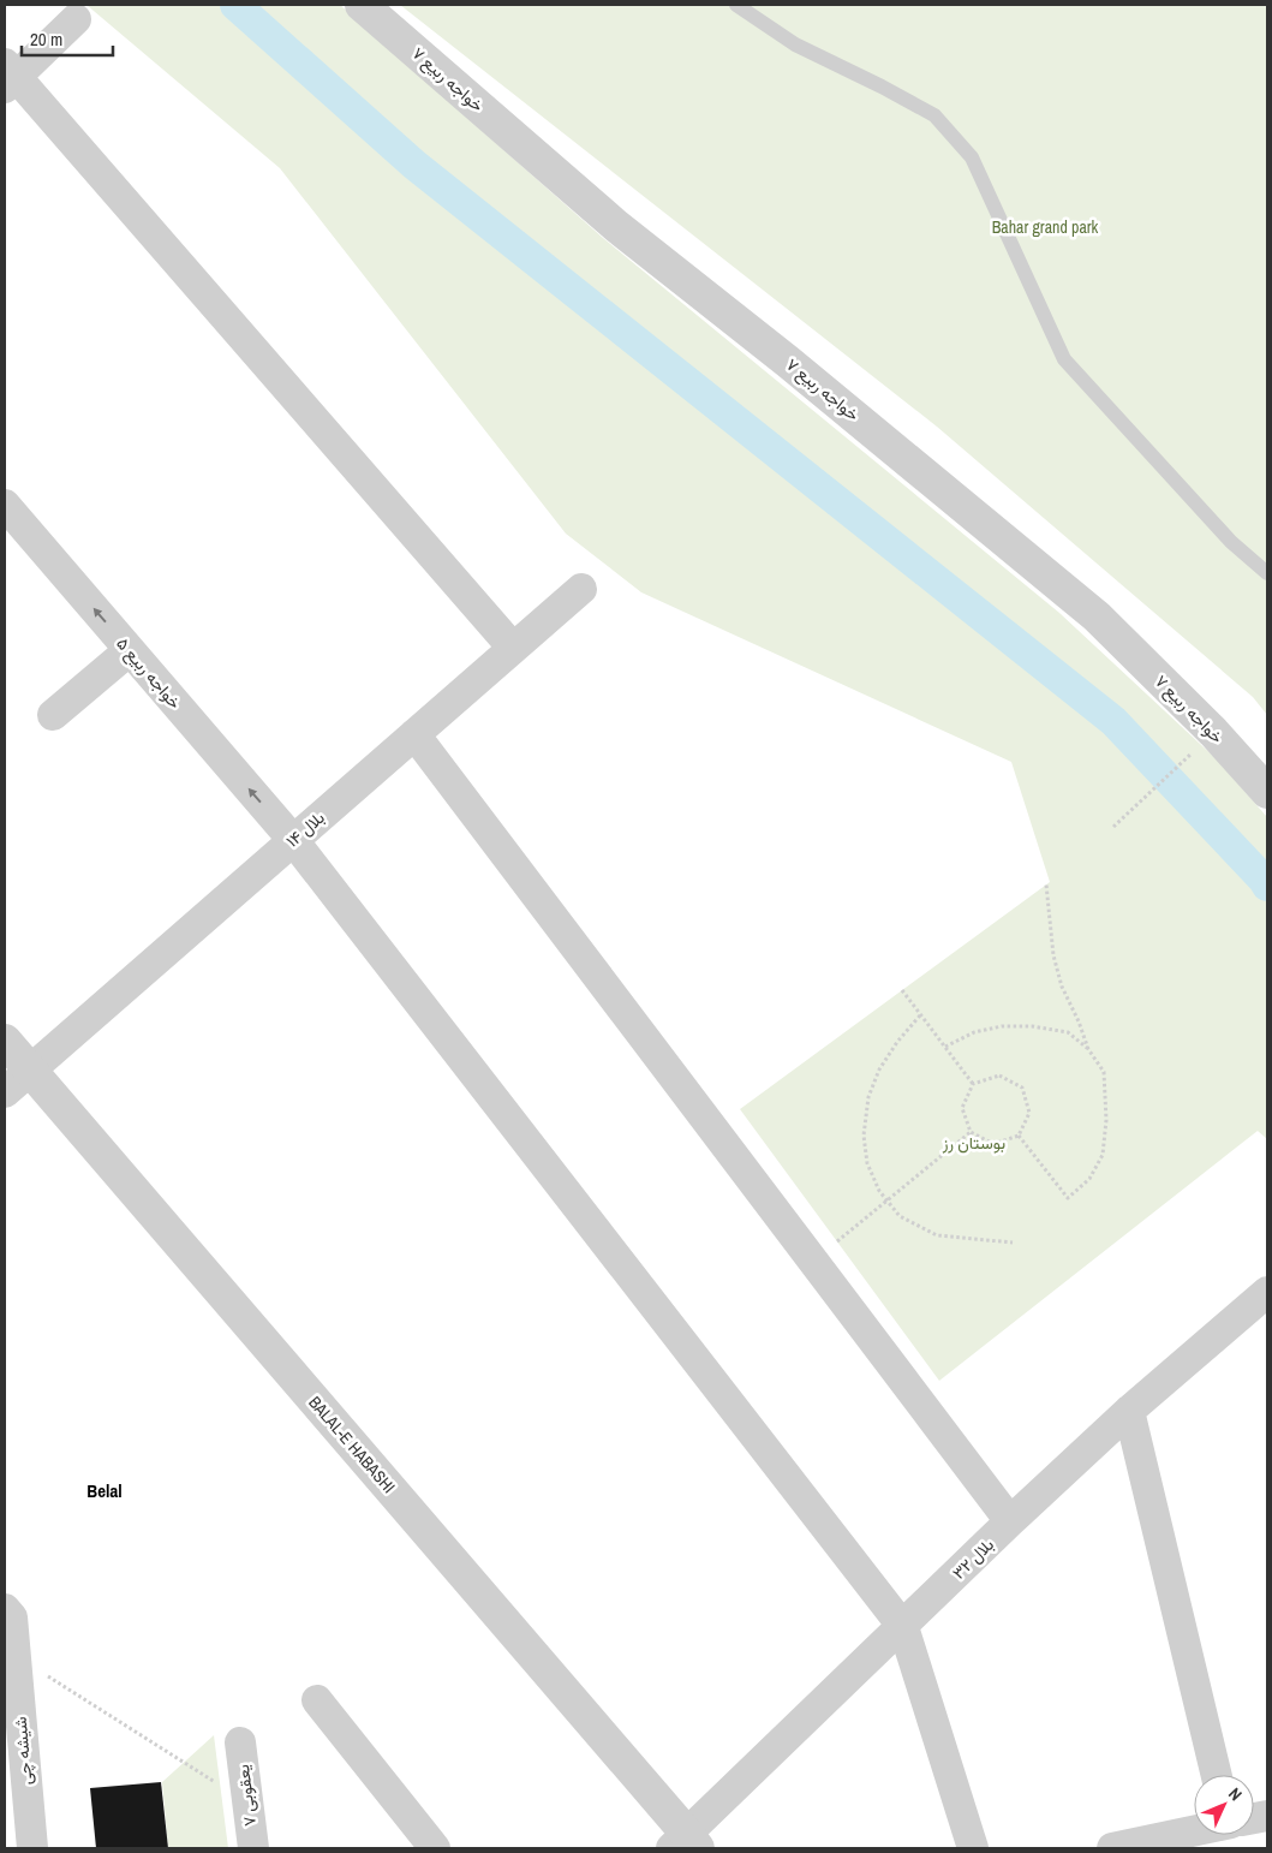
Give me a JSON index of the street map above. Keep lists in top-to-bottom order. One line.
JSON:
{"streets":{"street":["خواجه ربیع ۷","خواجه ربیع ۵","بلال ۱۴","BALAL-E HABASHI","بلال ۳۲","شیشه چی","یعقوبی ۷"]},"crossings":[["خواجه ربیع ۵","بلال ۱۴"],["خواجه ربیع ۵","بلال ۳۲"],["بلال ۱۴","BALAL-E HABASHI"],["BALAL-E HABASHI","بلال ۳۲"]],"districts":["Belal"],"parks":["Bahar grand park","بوستان رز"],"scale_bar":"20 m","north":"top right"}
